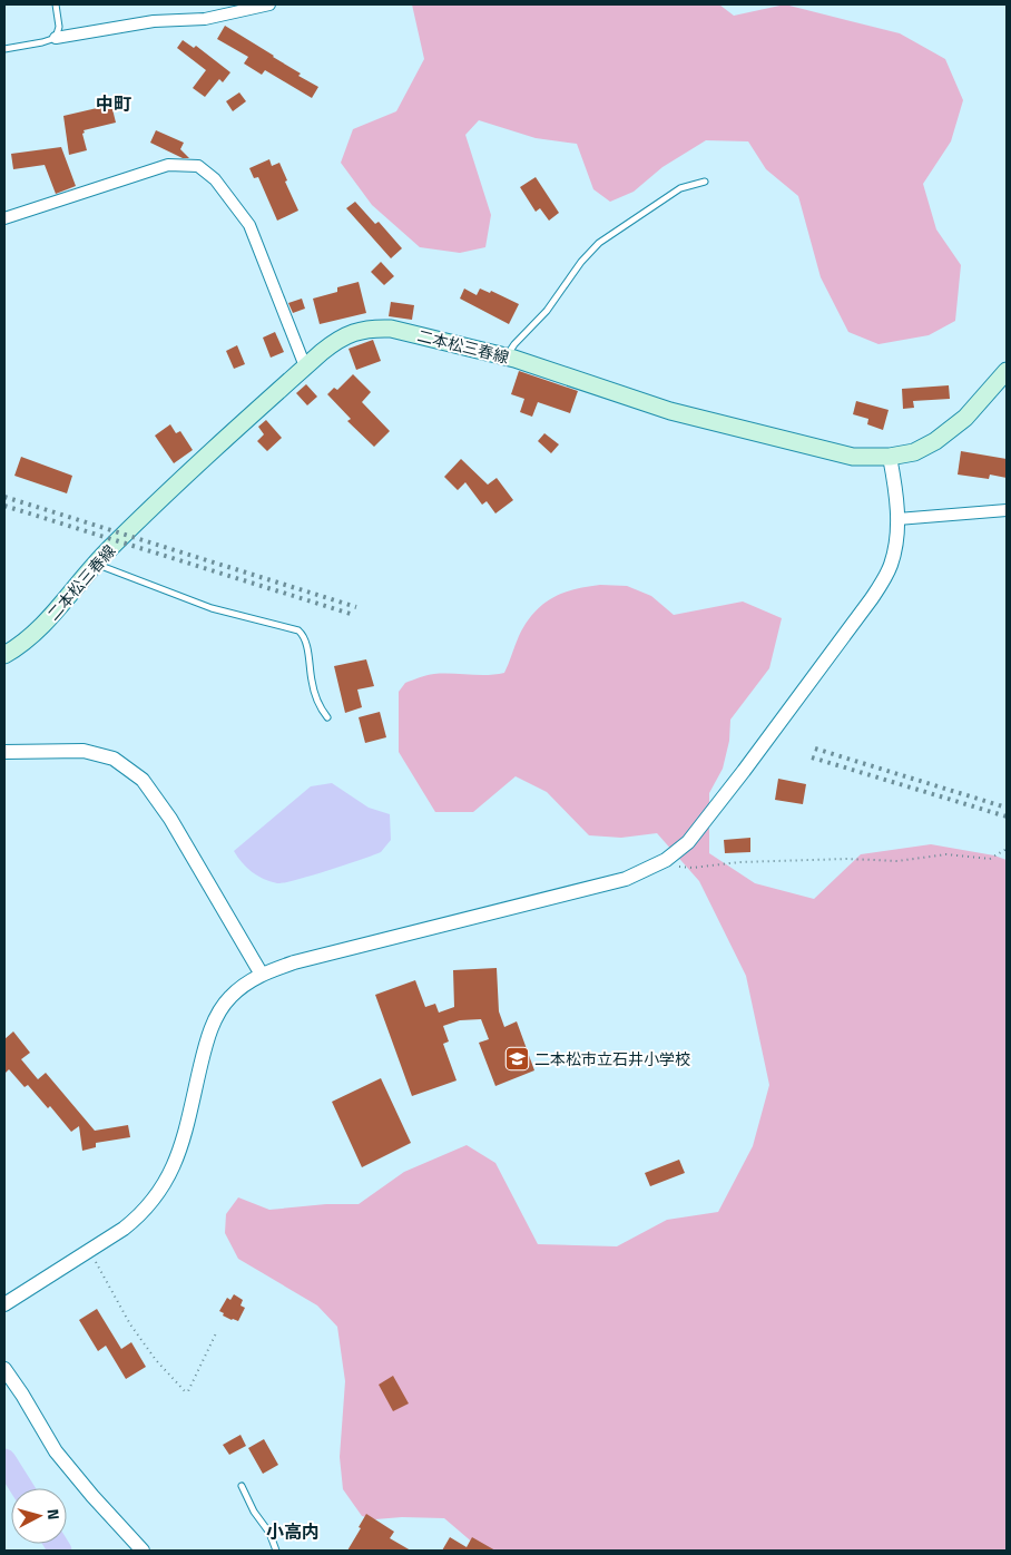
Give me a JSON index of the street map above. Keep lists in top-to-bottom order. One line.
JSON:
{"streets":{"main road":["二本松三春線"]},"districts":["中町","小高内"],"places":{"school or university":["二本松市立石井小学校"]},"north":"right"}
